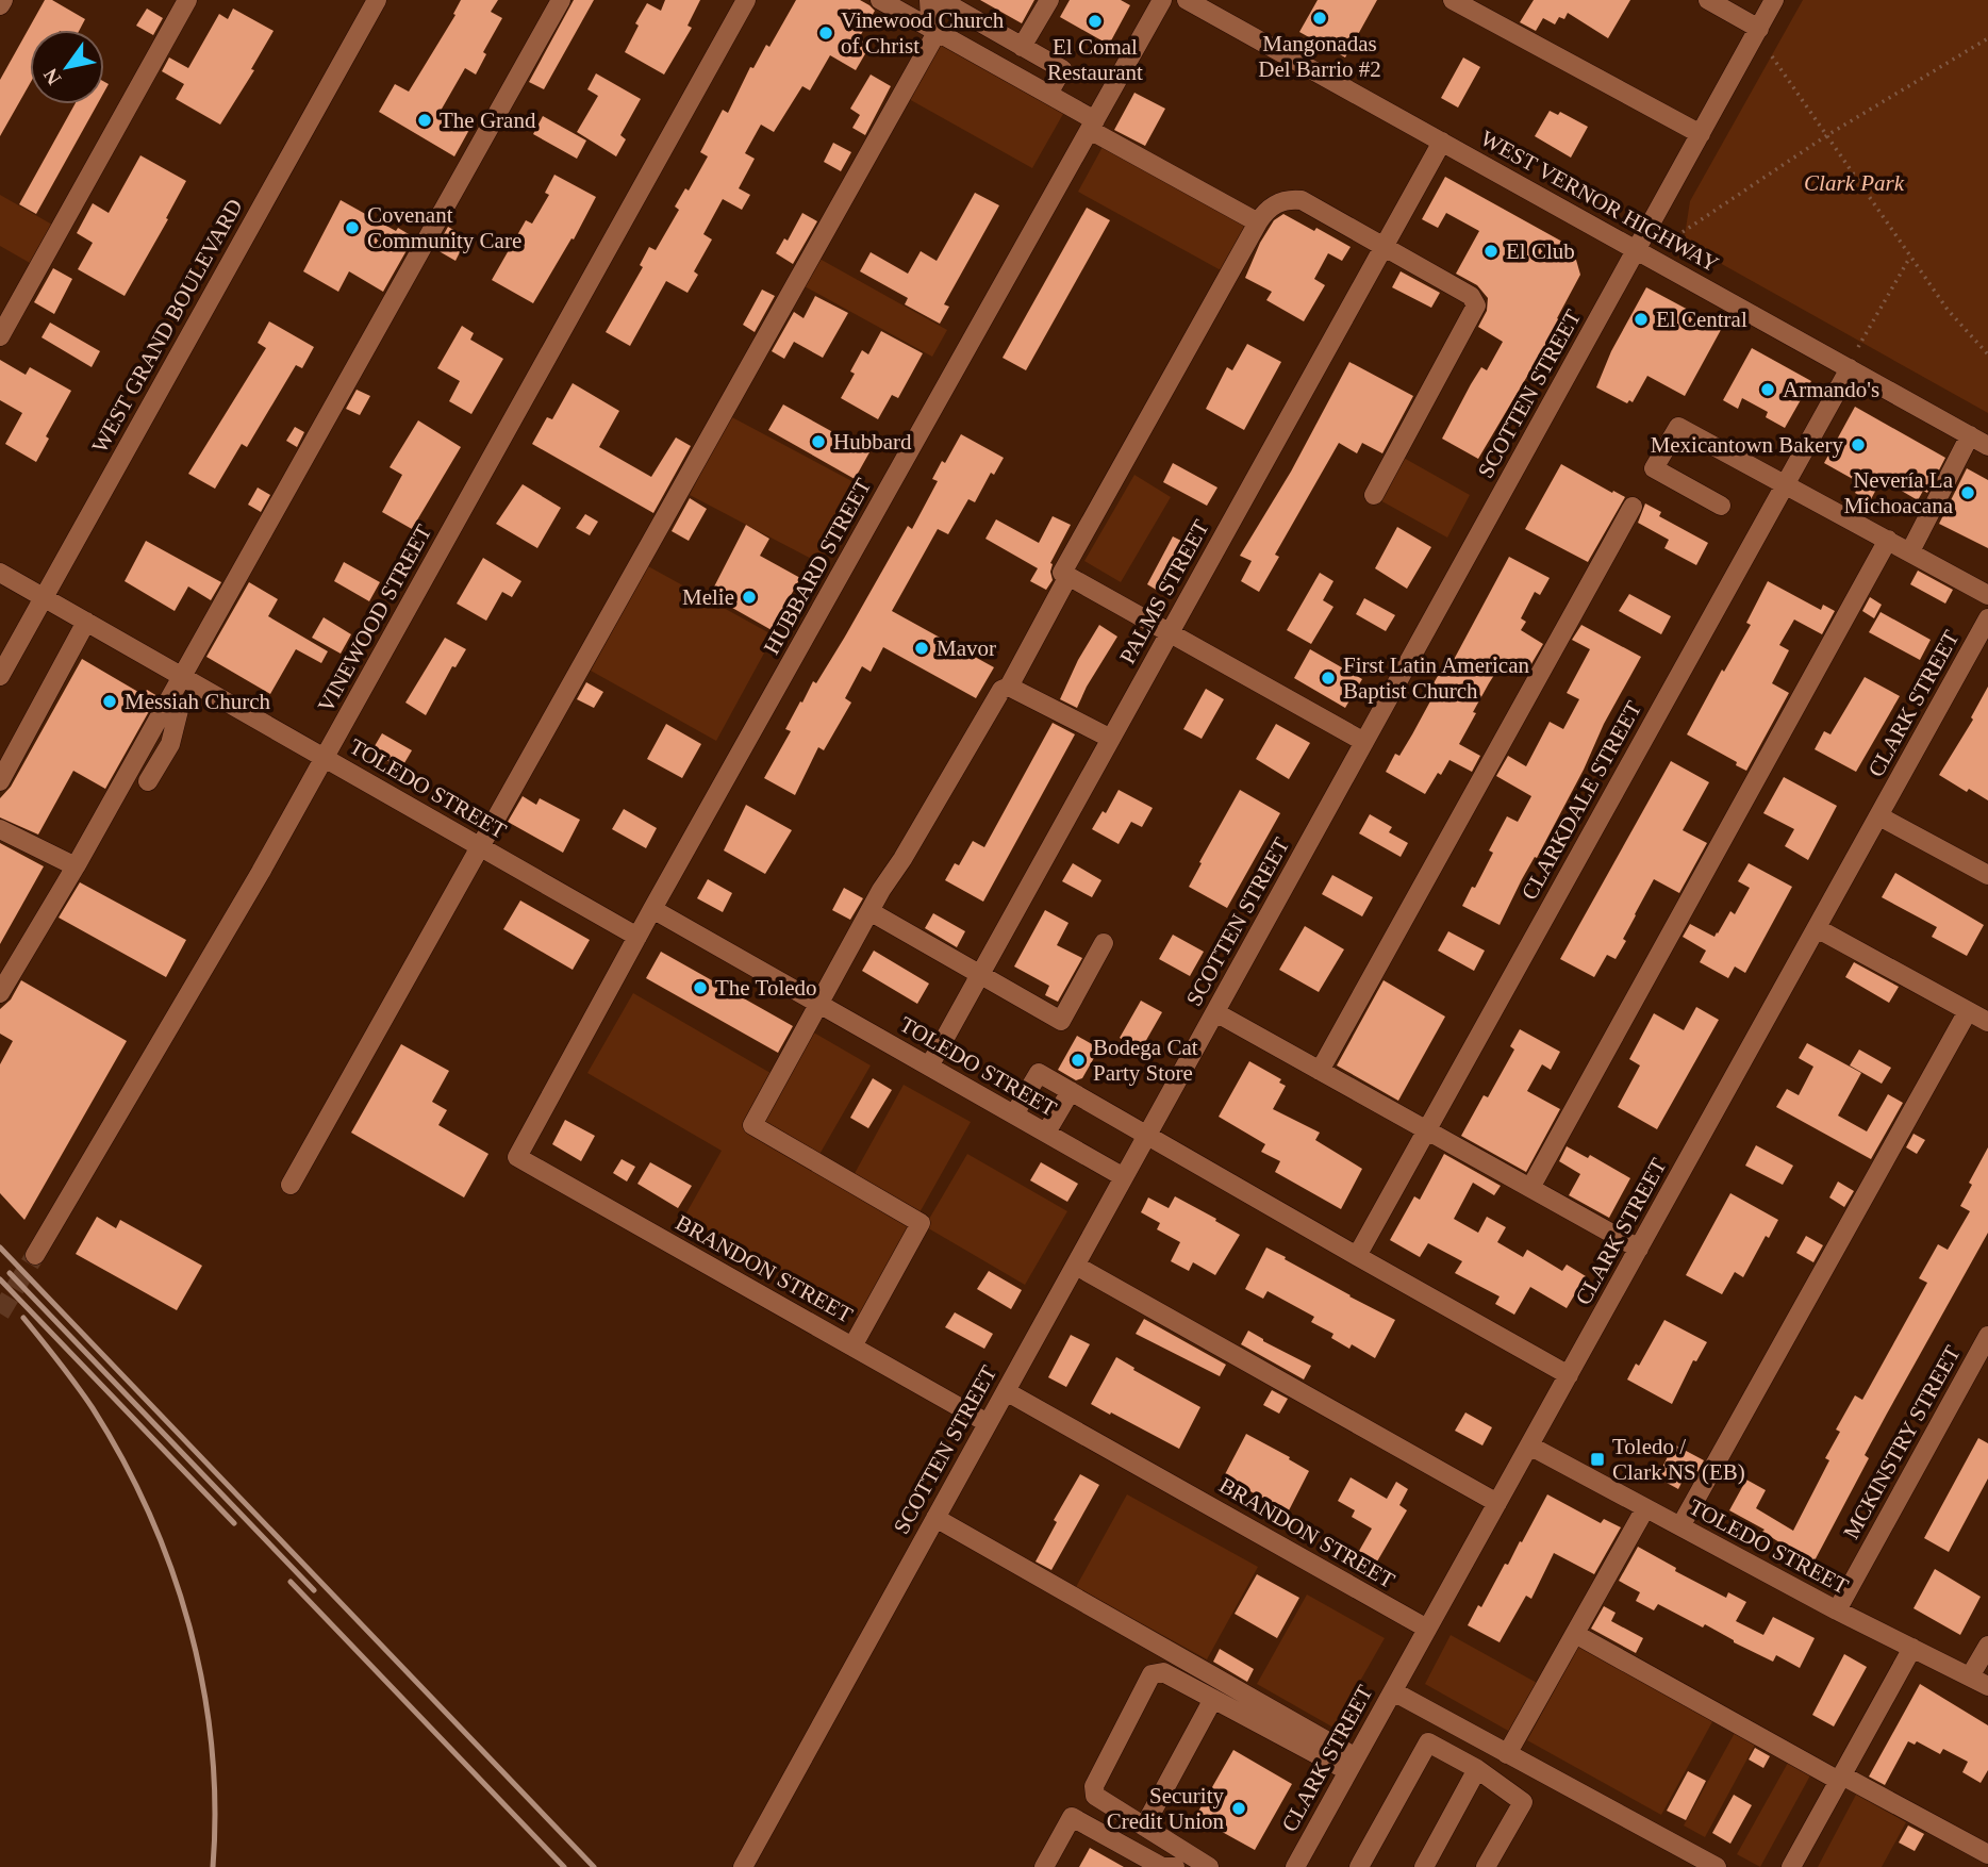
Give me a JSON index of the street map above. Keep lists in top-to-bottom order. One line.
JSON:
{"streets":{"street":["WEST VERNOR HIGHWAY","WEST GRAND BOULEVARD","SCOTTEN STREET","HUBBARD STREET","PALMS STREET","VINEWOOD STREET","CLARK STREET","TOLEDO STREET","CLARKDALE STREET","BRANDON STREET","MCKINSTRY STREET"]},"crossings":[["WEST VERNOR HIGHWAY","SCOTTEN STREET"],["WEST VERNOR HIGHWAY","PALMS STREET"],["WEST VERNOR HIGHWAY","CLARKDALE STREET"],["WEST GRAND BOULEVARD","TOLEDO STREET"],["SCOTTEN STREET","TOLEDO STREET"],["SCOTTEN STREET","BRANDON STREET"],["HUBBARD STREET","TOLEDO STREET"],["HUBBARD STREET","BRANDON STREET"],["PALMS STREET","TOLEDO STREET"],["VINEWOOD STREET","TOLEDO STREET"],["CLARK STREET","TOLEDO STREET"],["CLARK STREET","BRANDON STREET"],["TOLEDO STREET","MCKINSTRY STREET"]],"parks":["Clark Park"],"places":{"other":["Mangonadas Del Barrio #2","El Comal Restaurant","Vinewood Church of Christ","The Grand","Covenant Community Care","El Club","El Central","Armando's","Hubbard","Mexicantown Bakery","Nevería La Michoacana","Melie","Mavor","First Latin American Baptist Church","Messiah Church","The Toledo","Bodega Cat Party Store","Security Credit Union"],"transit":["Toledo / Clark NS (EB)"]},"north":"bottom left"}
